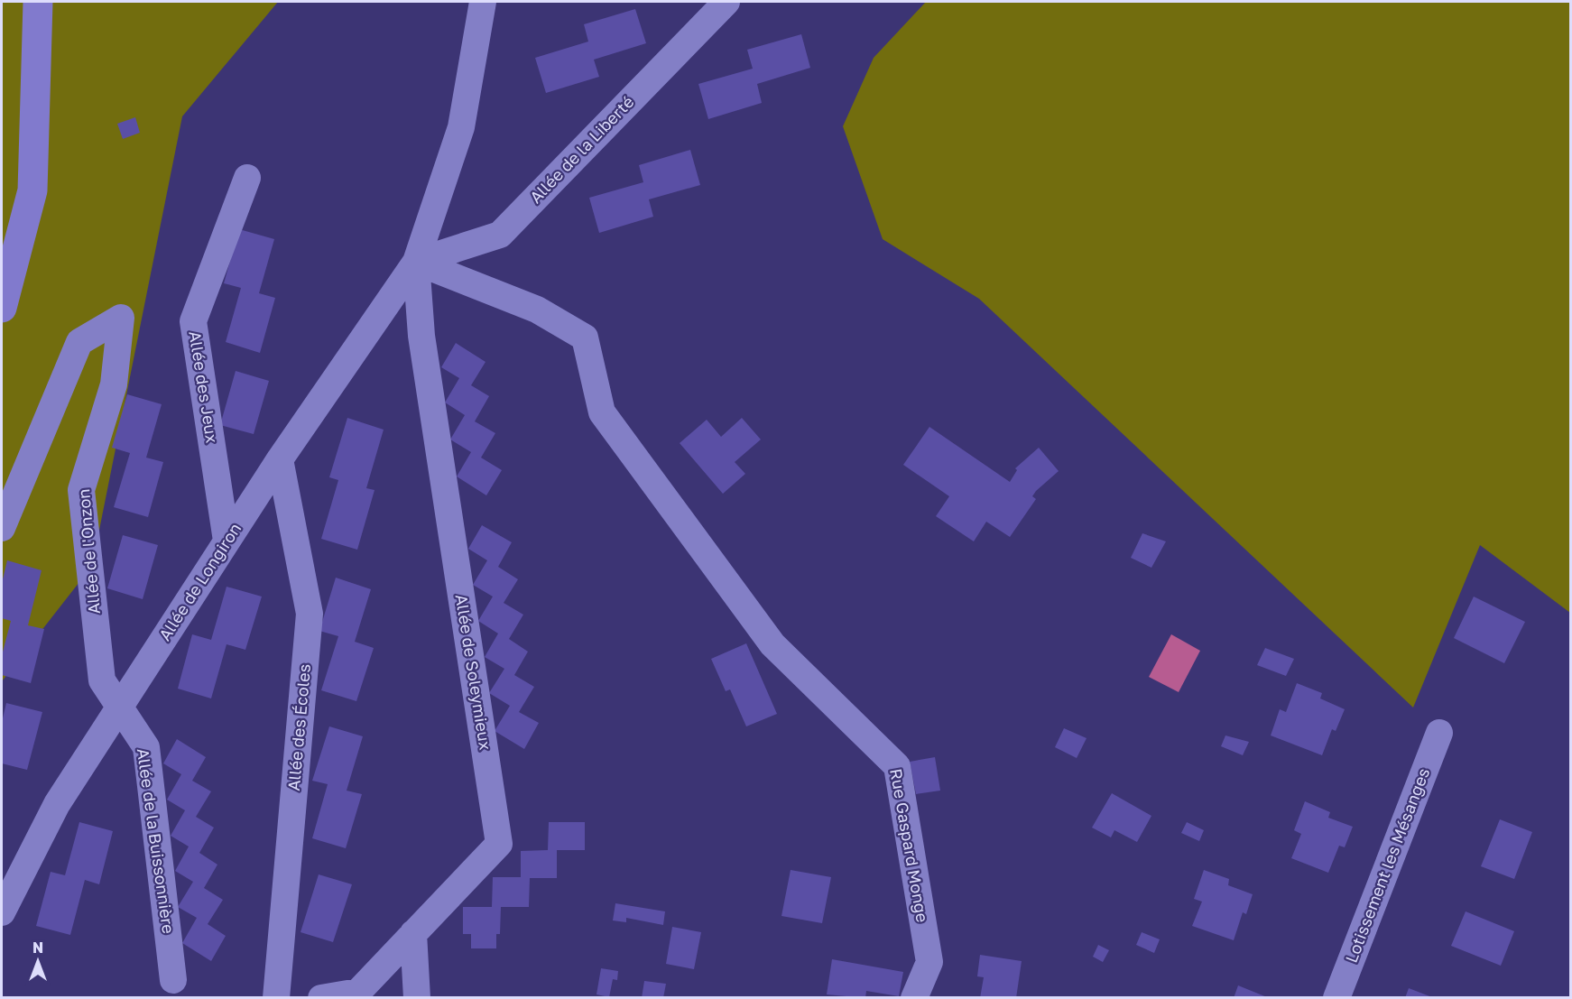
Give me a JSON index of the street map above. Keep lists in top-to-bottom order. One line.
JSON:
{"streets":{"street":["Allée de la Liberté","Allée des Jeux","Allée de l'Onzon","Allée de Longiron","Allée de Soleymieux","Allée des Écoles","Allée de la Buissonnière","Rue Gaspard Monge","Lotissement les Mésanges"]},"crossings":[["Allée de la Liberté","Allée de Longiron"],["Allée de la Liberté","Allée de Soleymieux"],["Allée de la Liberté","Rue Gaspard Monge"],["Allée des Jeux","Allée de Longiron"],["Allée de l'Onzon","Allée de Longiron"],["Allée de l'Onzon","Allée de la Buissonnière"],["Allée de Longiron","Allée de Soleymieux"],["Allée de Longiron","Allée des Écoles"],["Allée de Longiron","Allée de la Buissonnière"],["Allée de Longiron","Rue Gaspard Monge"],["Allée de Soleymieux","Rue Gaspard Monge"]],"north":"top"}
